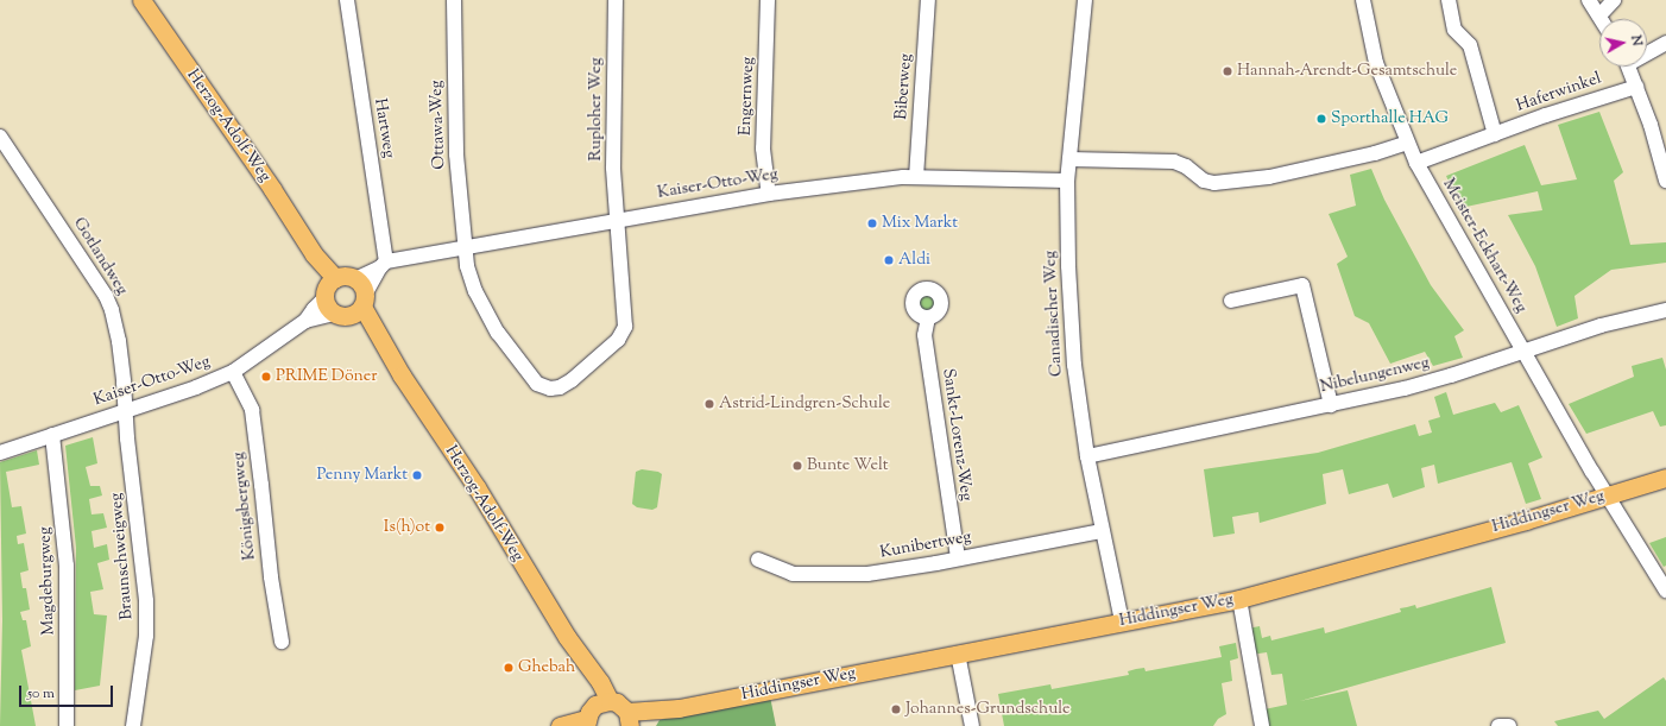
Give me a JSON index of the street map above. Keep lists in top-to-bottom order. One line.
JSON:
{"streets":{"main road":["Herzog-Adolf-Weg","Hiddingser Weg"],"street":["Biberweg","Haferwinkel","Engernweg","Ruploher Weg","Ottawa-Weg","Hartweg","Kaiser-Otto-Weg","Meister-Eckhart-Weg","Gotlandweg","Canadischer Weg","Nibelungenweg","Sankt-Lorenz-Weg","Königsbergweg","Kunibertweg","Braunschweigweg","Magdeburgweg"]},"crossings":[["Biberweg","Kaiser-Otto-Weg"],["Haferwinkel","Meister-Eckhart-Weg"],["Engernweg","Kaiser-Otto-Weg"],["Ruploher Weg","Ottawa-Weg"],["Ruploher Weg","Kaiser-Otto-Weg"],["Ottawa-Weg","Kaiser-Otto-Weg"],["Herzog-Adolf-Weg","Kaiser-Otto-Weg"],["Hartweg","Kaiser-Otto-Weg"],["Kaiser-Otto-Weg","Gotlandweg"],["Kaiser-Otto-Weg","Canadischer Weg"],["Kaiser-Otto-Weg","Königsbergweg"],["Kaiser-Otto-Weg","Braunschweigweg"],["Kaiser-Otto-Weg","Magdeburgweg"],["Meister-Eckhart-Weg","Nibelungenweg"],["Meister-Eckhart-Weg","Hiddingser Weg"],["Gotlandweg","Braunschweigweg"],["Canadischer Weg","Nibelungenweg"],["Canadischer Weg","Hiddingser Weg"],["Canadischer Weg","Kunibertweg"],["Sankt-Lorenz-Weg","Kunibertweg"]],"places":["Hannah-Arendt-Gesamtschule","Sporthalle HAG","Mix Markt","Aldi","PRIME Döner","Astrid-Lindgren-Schule","Bunte Welt","Penny Markt","Is(h)ot","Ghebah","Johannes-Grundschule"],"scale_bar":"50 m","north":"right"}
